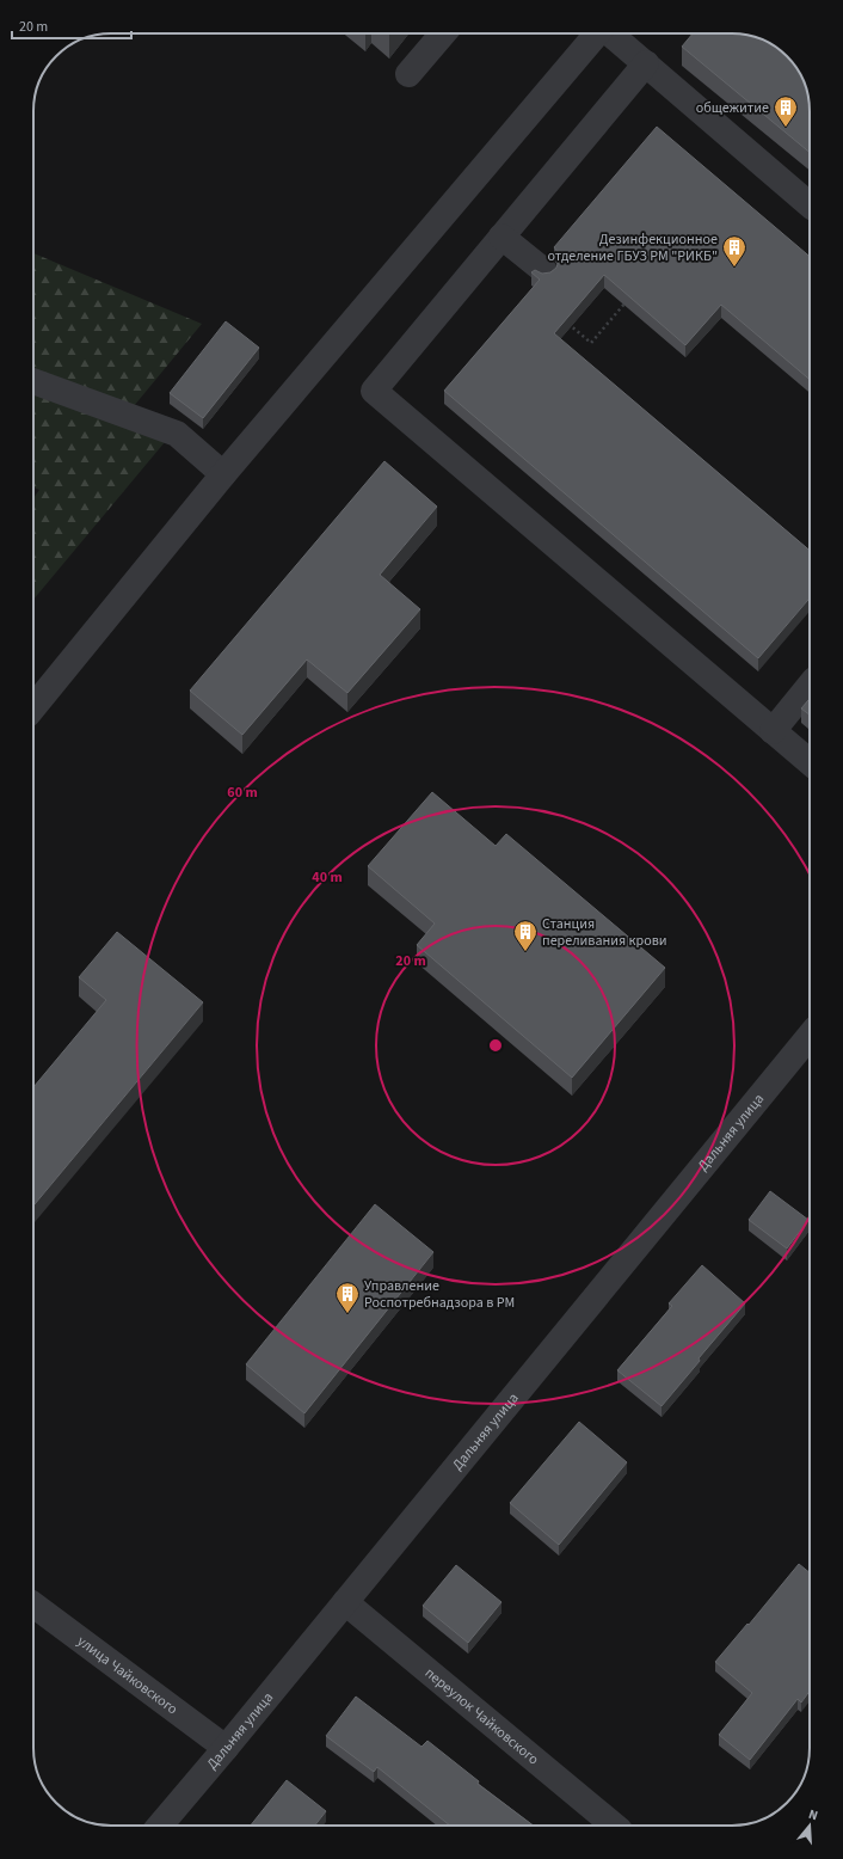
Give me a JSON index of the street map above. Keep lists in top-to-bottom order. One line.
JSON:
{"streets":{"street":["Дальняя улица","улица Чайковского","переулок Чайковского"]},"crossings":[["Дальняя улица","улица Чайковского"],["Дальняя улица","переулок Чайковского"]],"places":{"building":["общежитие","Дезинфекционное отделение ГБУЗ РМ \"РИКБ\"","Станция переливания крови","Управление Роспотребнадзора в РМ"]},"scale_bar":"20 m","north":"top","rings":["60 m","40 m","20 m"]}
